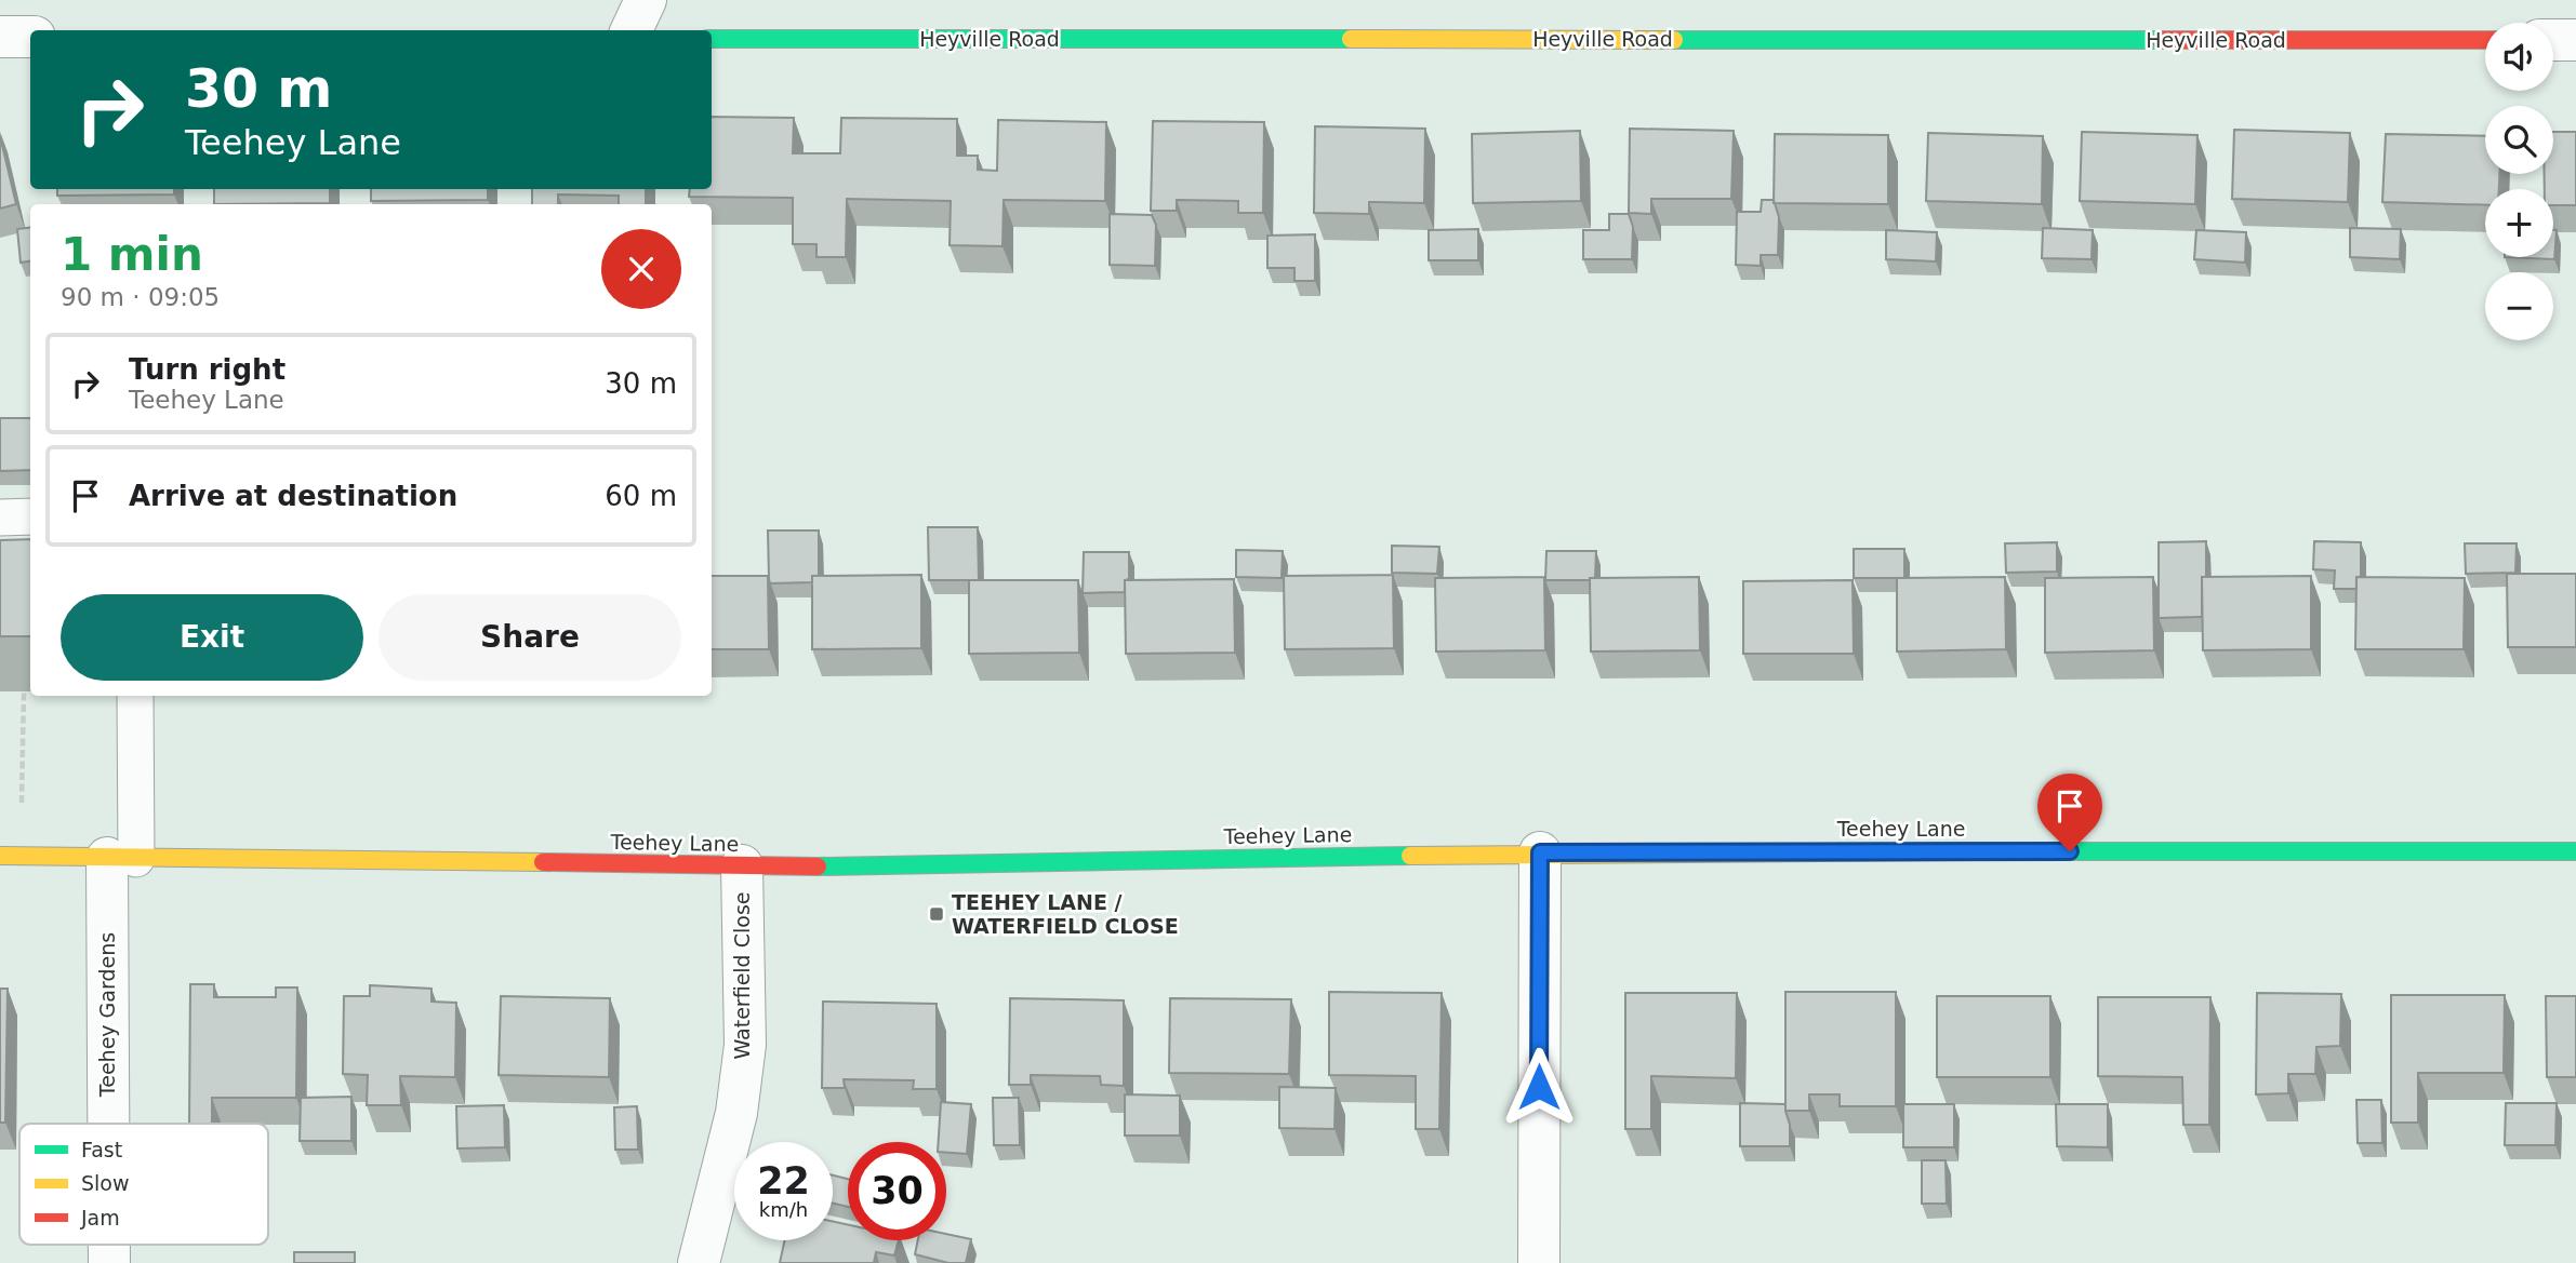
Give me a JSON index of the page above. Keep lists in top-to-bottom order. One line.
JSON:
{"streets":{"street":["Heyville Road","Teehey Lane","Waterfield Close","Teehey Gardens"]},"crossings":[["Teehey Lane","Waterfield Close"],["Teehey Lane","Teehey Gardens"]],"places":{"transit":["TEEHEY LANE / WATERFIELD CLOSE"]},"legend":["Fast","Slow","Jam"],"page":{"map_buttons":["+","−"],"turn":["30 m","Teehey Lane"],"heading":["1 min","90 m · 09:05"],"list":[{"name":"Turn right","note":"Teehey Lane","value":"30 m"},{"name":"Arrive at destination","value":"60 m"}],"buttons":["Exit","Share"],"speed":"22 km/h","limit":"30"}}
